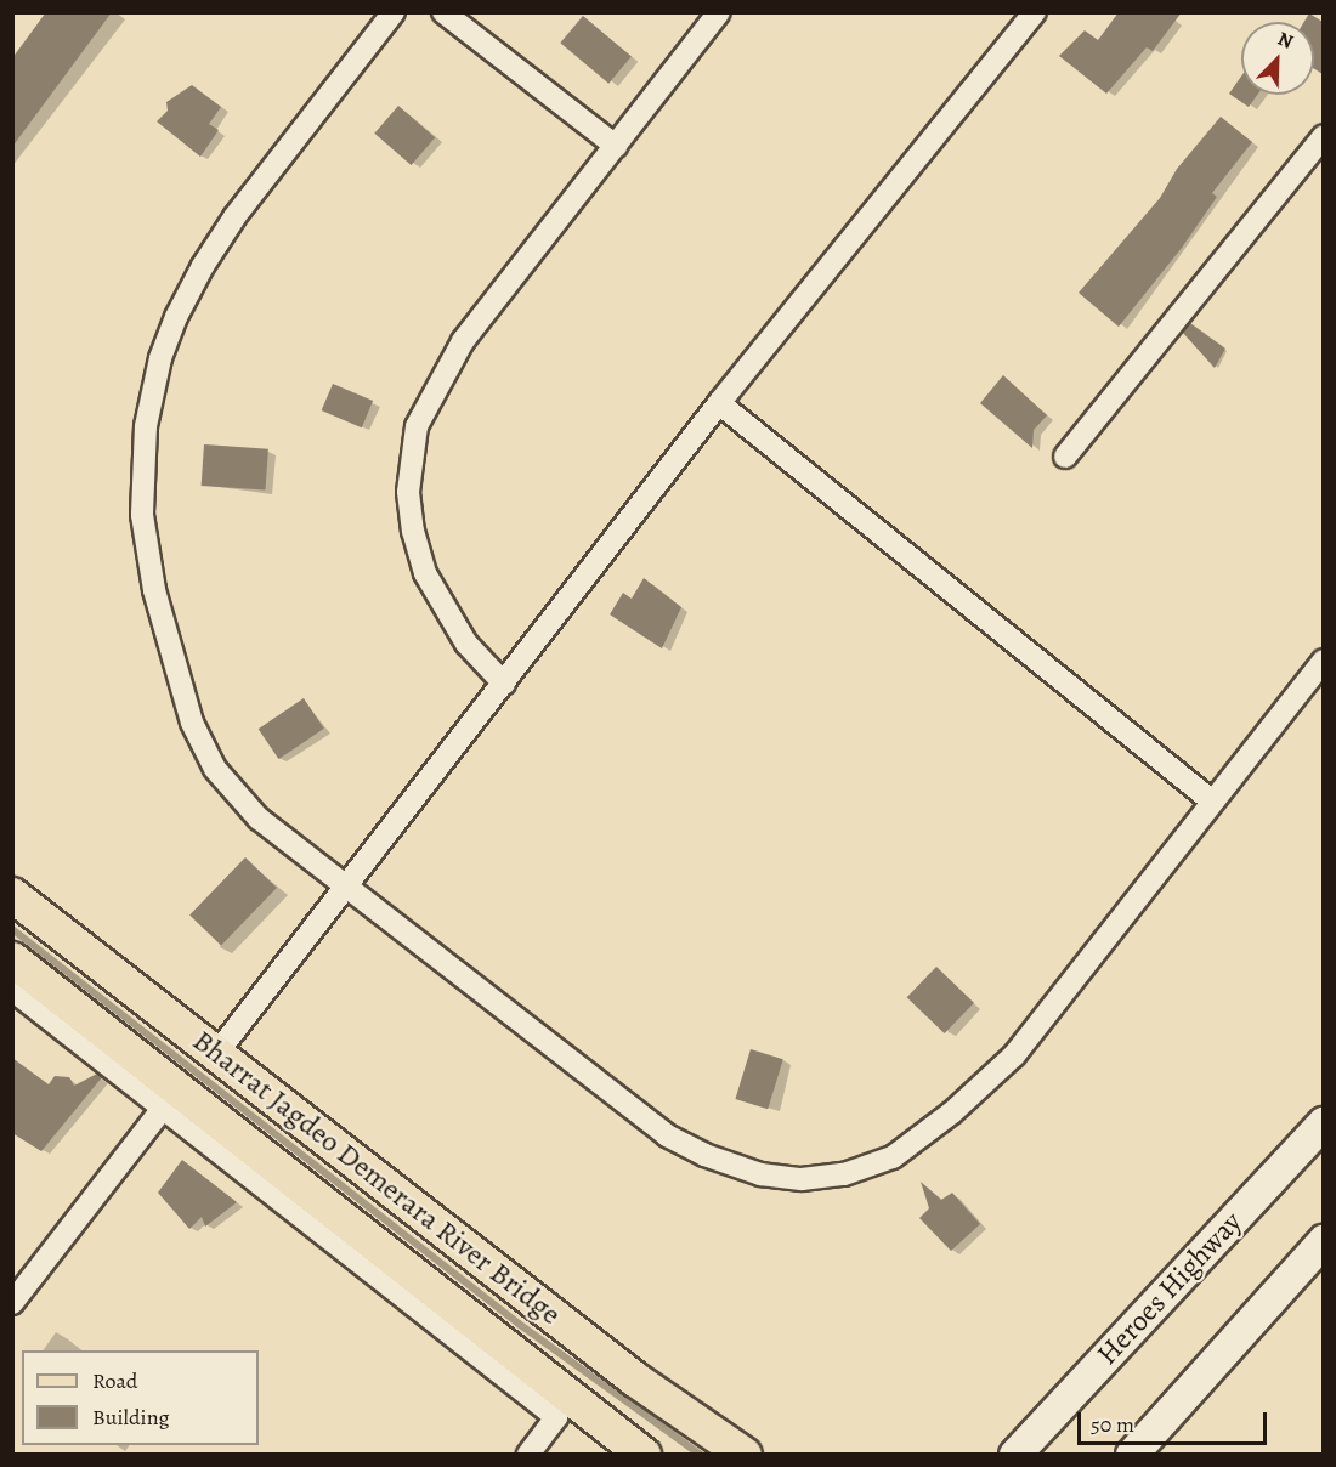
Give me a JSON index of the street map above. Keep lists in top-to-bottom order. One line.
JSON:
{"streets":{"main road":["Bharrat Jagdeo Demerara River Bridge","Heroes Highway"]},"legend":["Road","Building"],"scale_bar":"50 m","north":"top right"}
